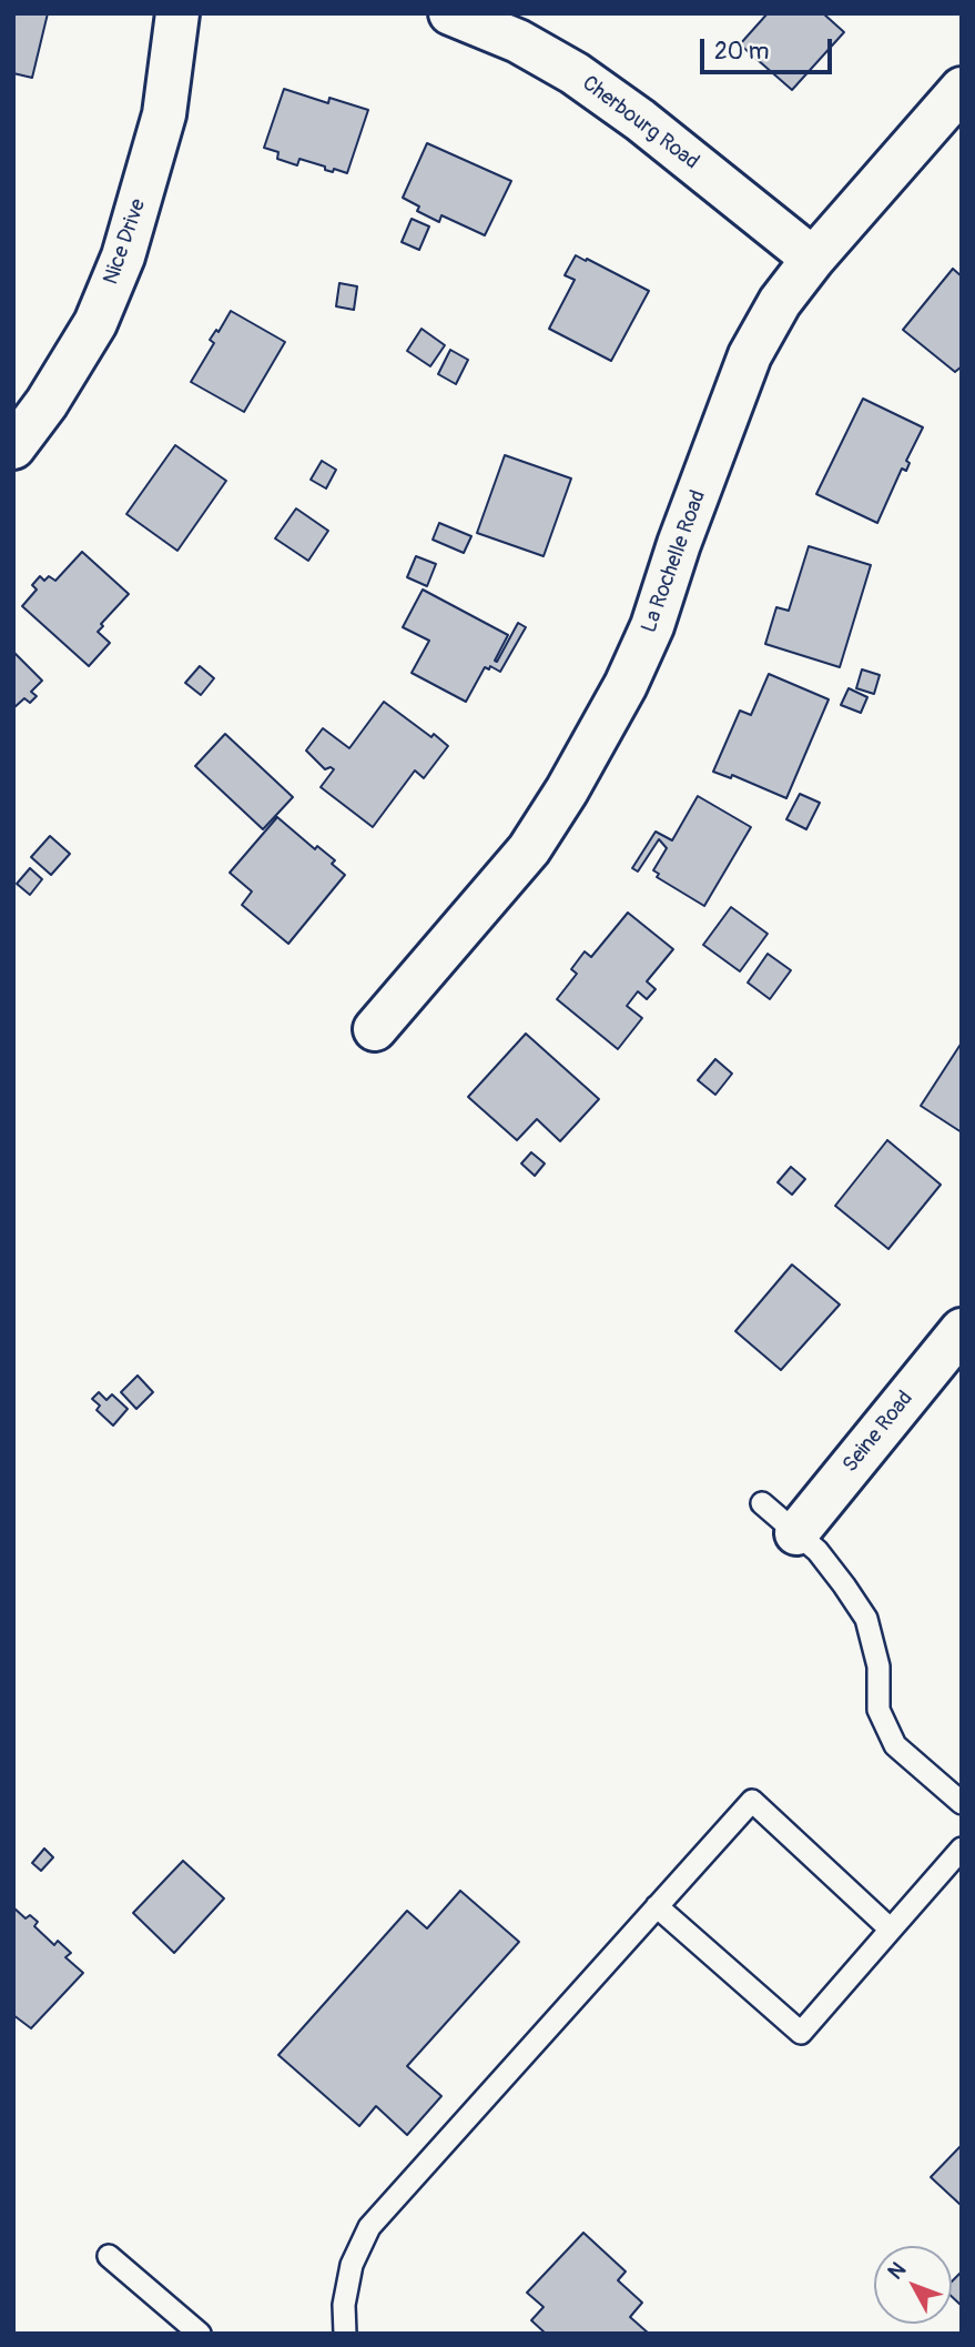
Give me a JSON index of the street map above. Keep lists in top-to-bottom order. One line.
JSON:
{"streets":{"street":["Cherbourg Road","Nice Drive","La Rochelle Road","Seine Road"]},"crossings":[["Cherbourg Road","La Rochelle Road"]],"scale_bar":"20 m","north":"top left"}
